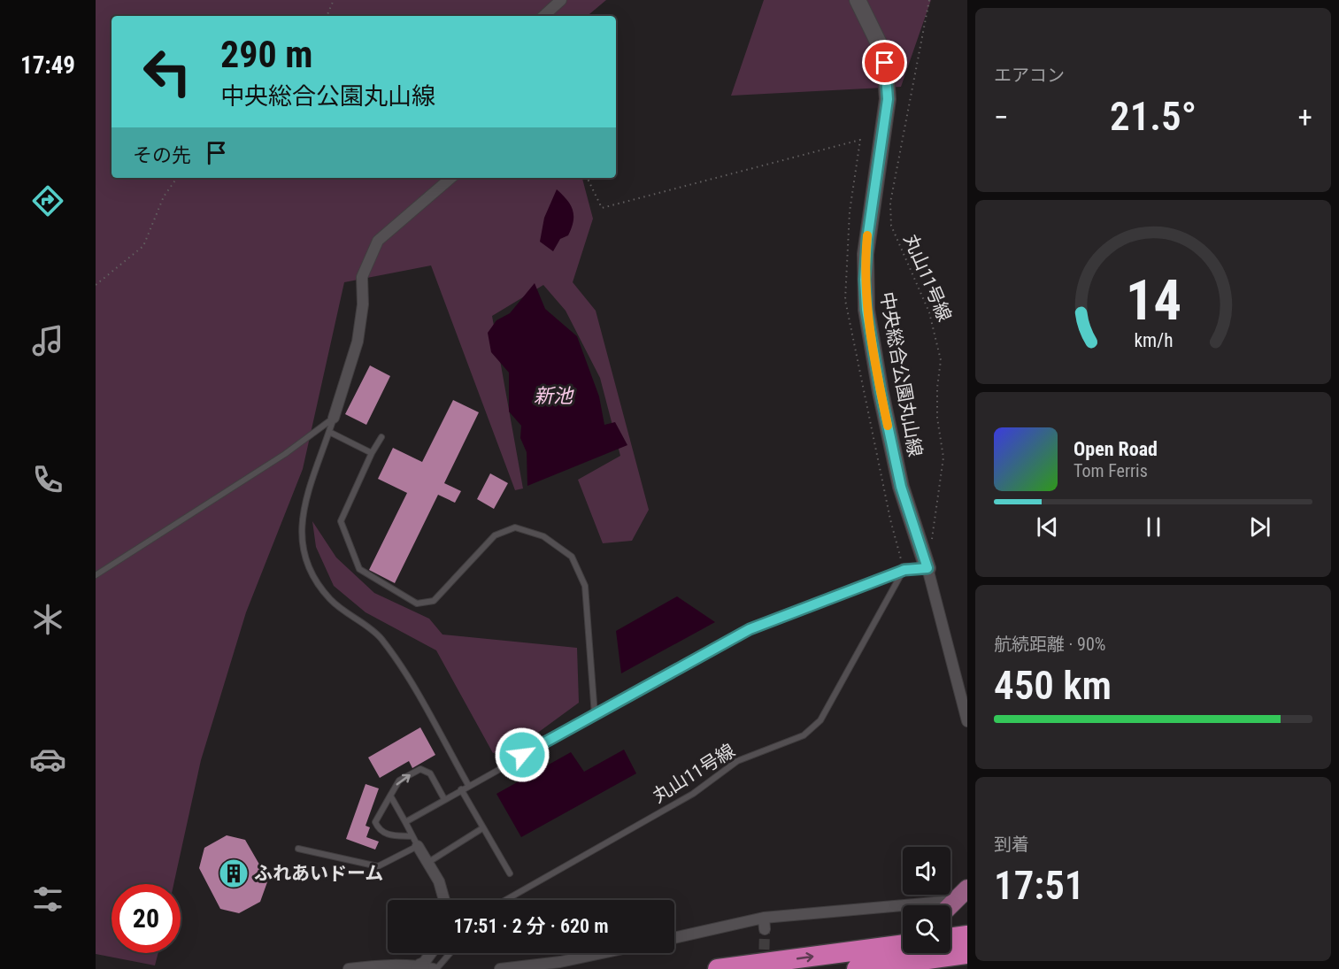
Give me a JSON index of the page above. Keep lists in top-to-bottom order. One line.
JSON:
{"streets":{"street":["中央総合公園丸山線"],"lane":["丸山11号線"]},"crossings":[["丸山11号線","中央総合公園丸山線"]],"water":["新池"],"places":{"building":["ふれあいドーム"]},"page":{"tabs":"17:49","tile":["エアコン",["航続距離 · 90%","450 km"],["到着","17:51"]],"turn":["290 m","中央総合公園丸山線"],"heat":["−","21.5°","+"],"then":"その先","song":["Open Road","Tom Ferris"],"limit":"20","trip":"17:51 · 2 分 · 620 m","gauge":["14","km/h"]}}
